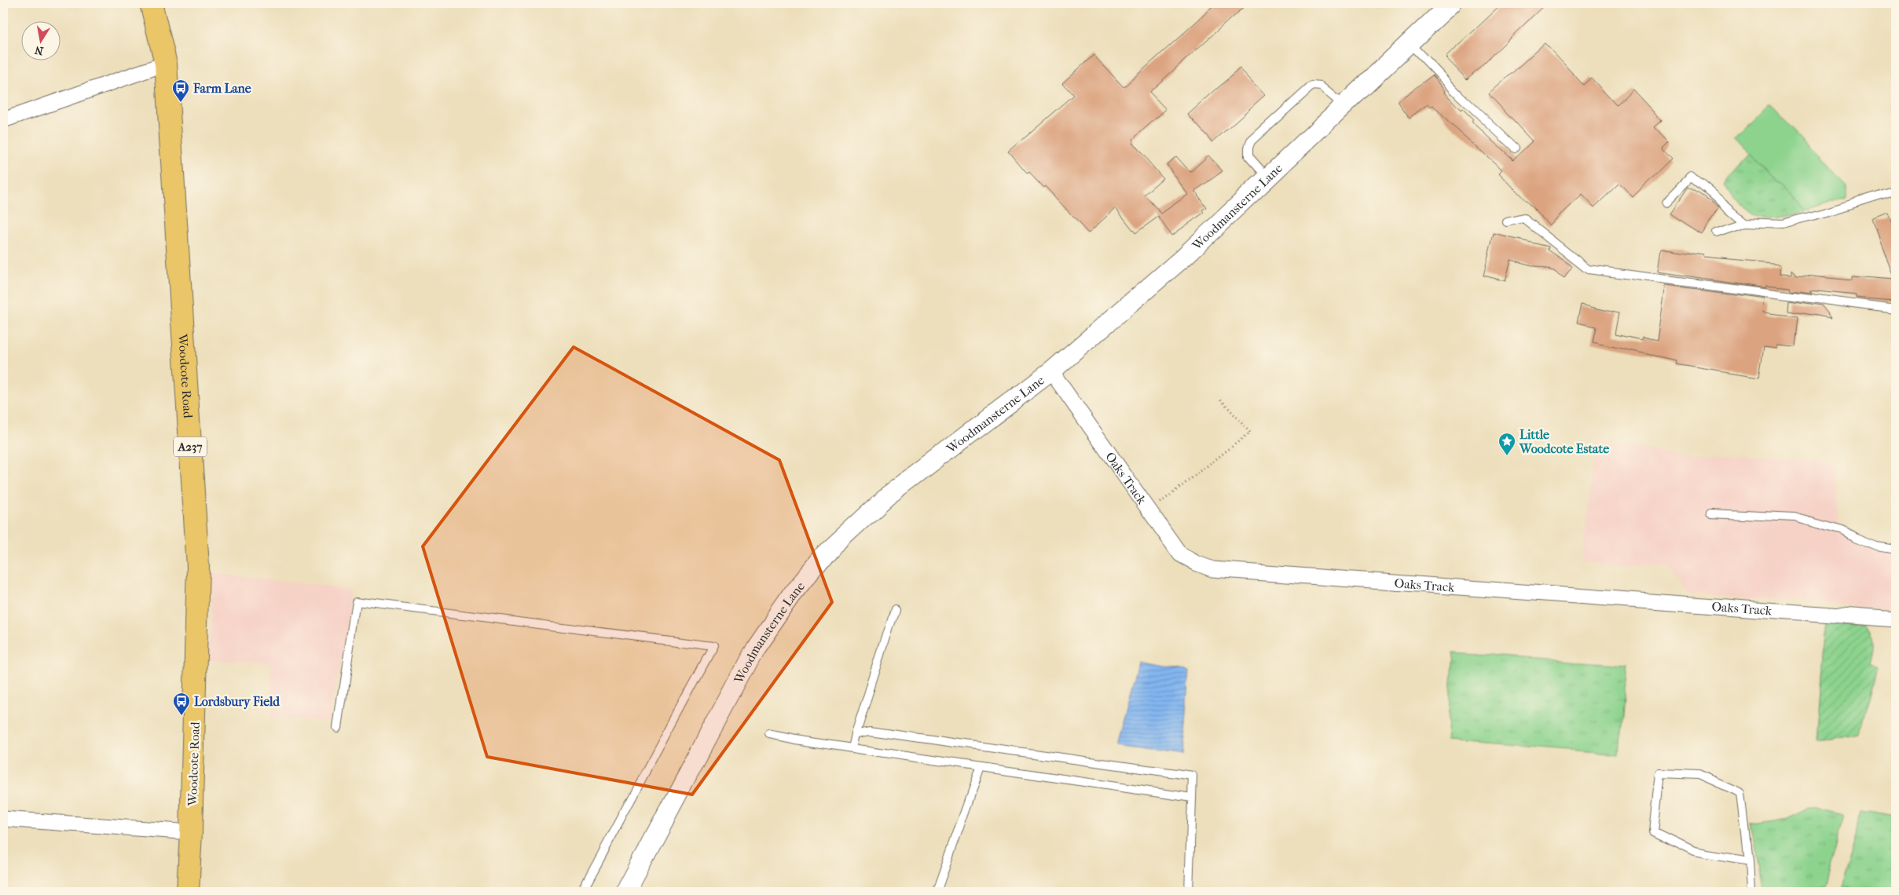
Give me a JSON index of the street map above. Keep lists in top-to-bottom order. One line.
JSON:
{"streets":{"main road":["Woodcote Road","A237"],"street":["Woodmansterne Lane","Oaks Track"]},"crossings":[["Woodmansterne Lane","Oaks Track"]],"places":{"bus stop":["Farm Lane","Lordsbury Field"],"place":["Little Woodcote Estate"]},"north":"bottom"}
